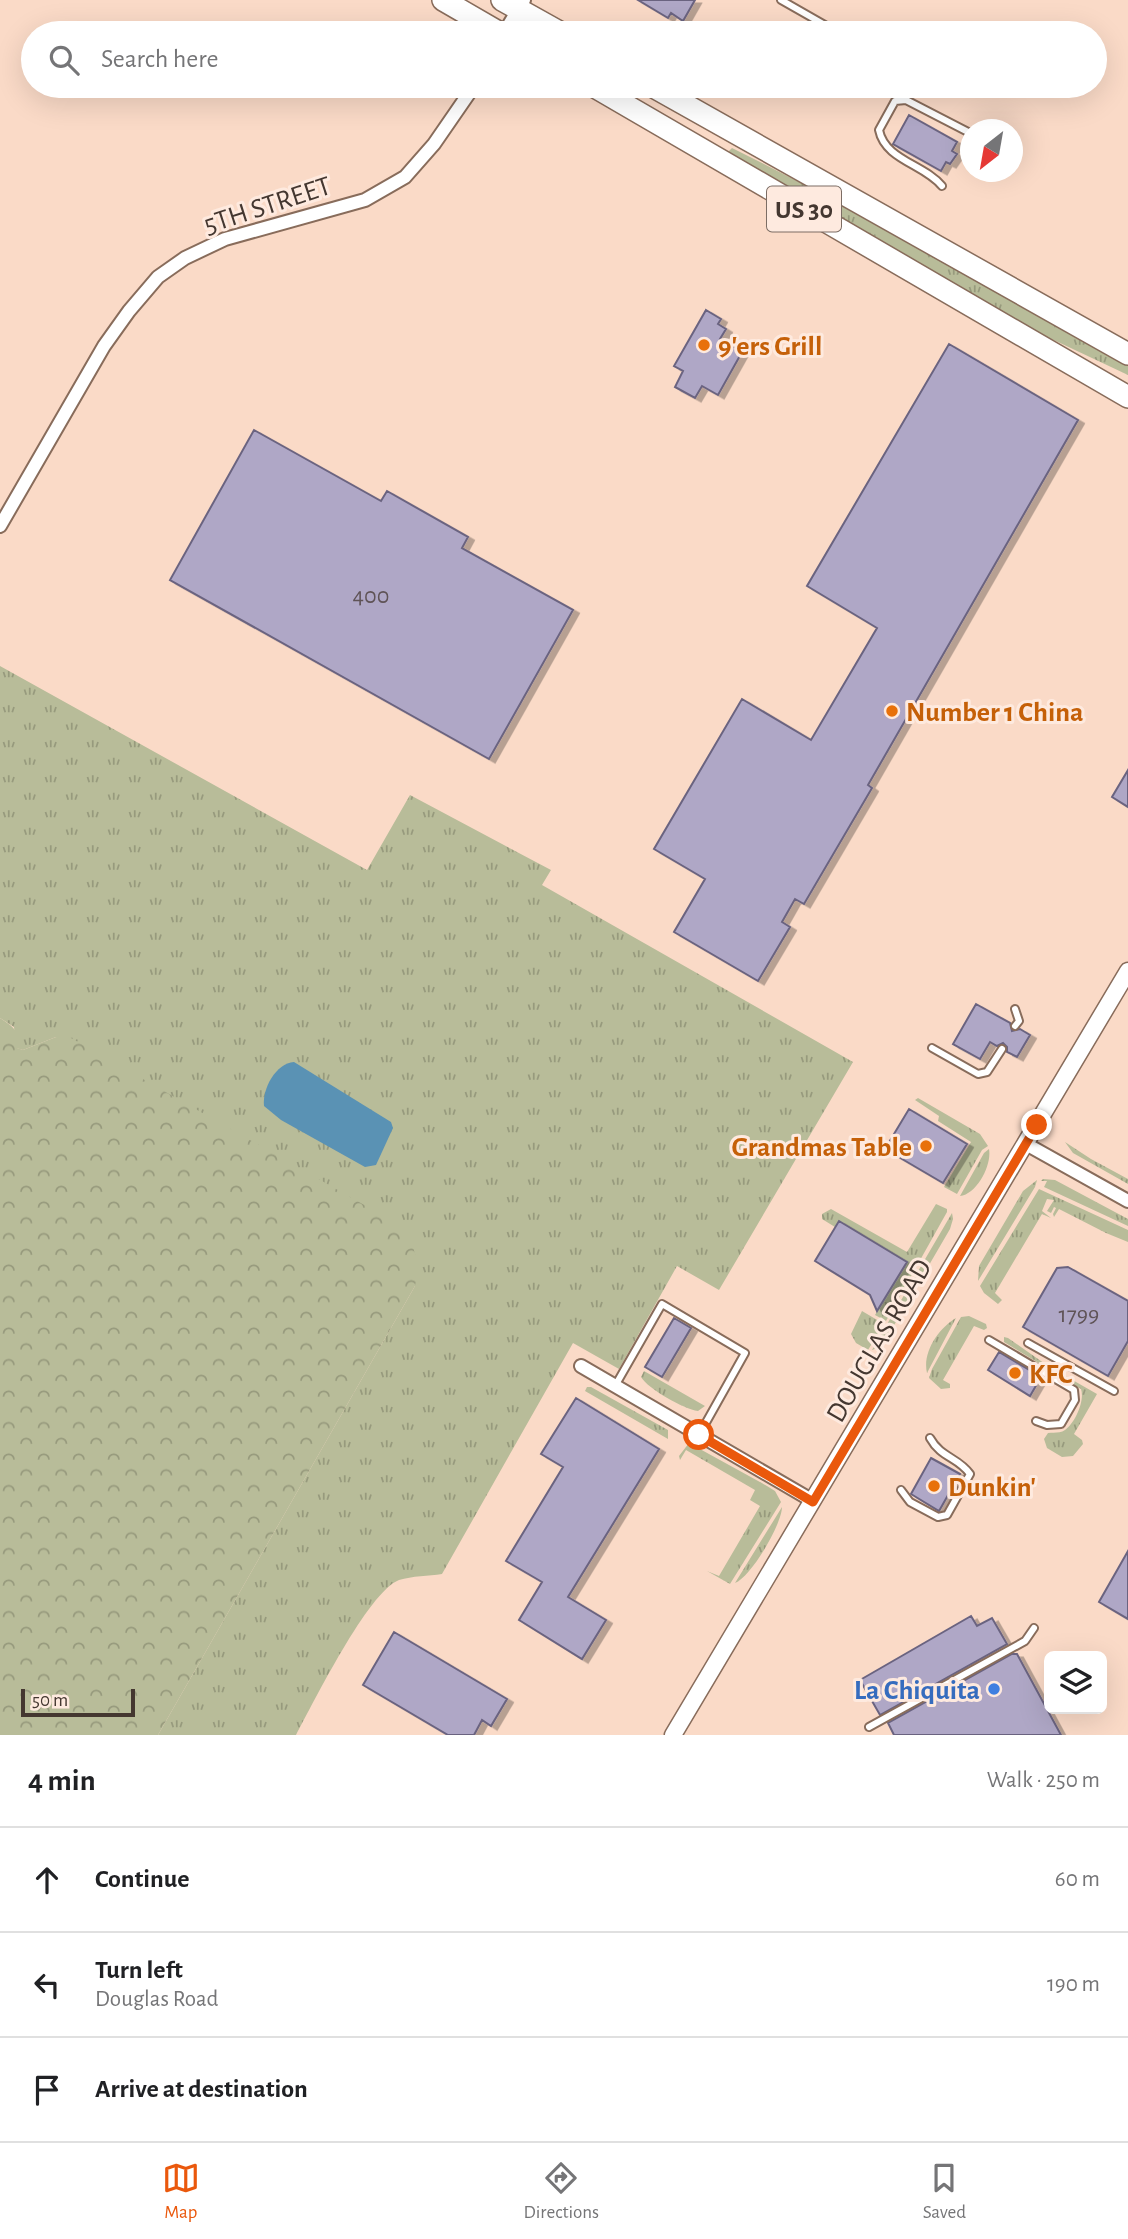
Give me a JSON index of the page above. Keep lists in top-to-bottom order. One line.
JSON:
{"streets":{"main road":["US 30"],"street":["5TH STREET","DOUGLAS ROAD"]},"places":["9'ers Grill","Number 1 China","Grandmas Table","KFC","Dunkin'","La Chiquita"],"house_numbers":["400","1799"],"scale_bar":"50 m","north":"bottom left","page":{"search":"Search here","scale":"50 m","heading":["4 min","Walk · 250 m"],"list":[["Continue","60 m"],["Turn left","Douglas Road","190 m"],"Arrive at destination"],"nav":["Map","Directions","Saved"]}}
